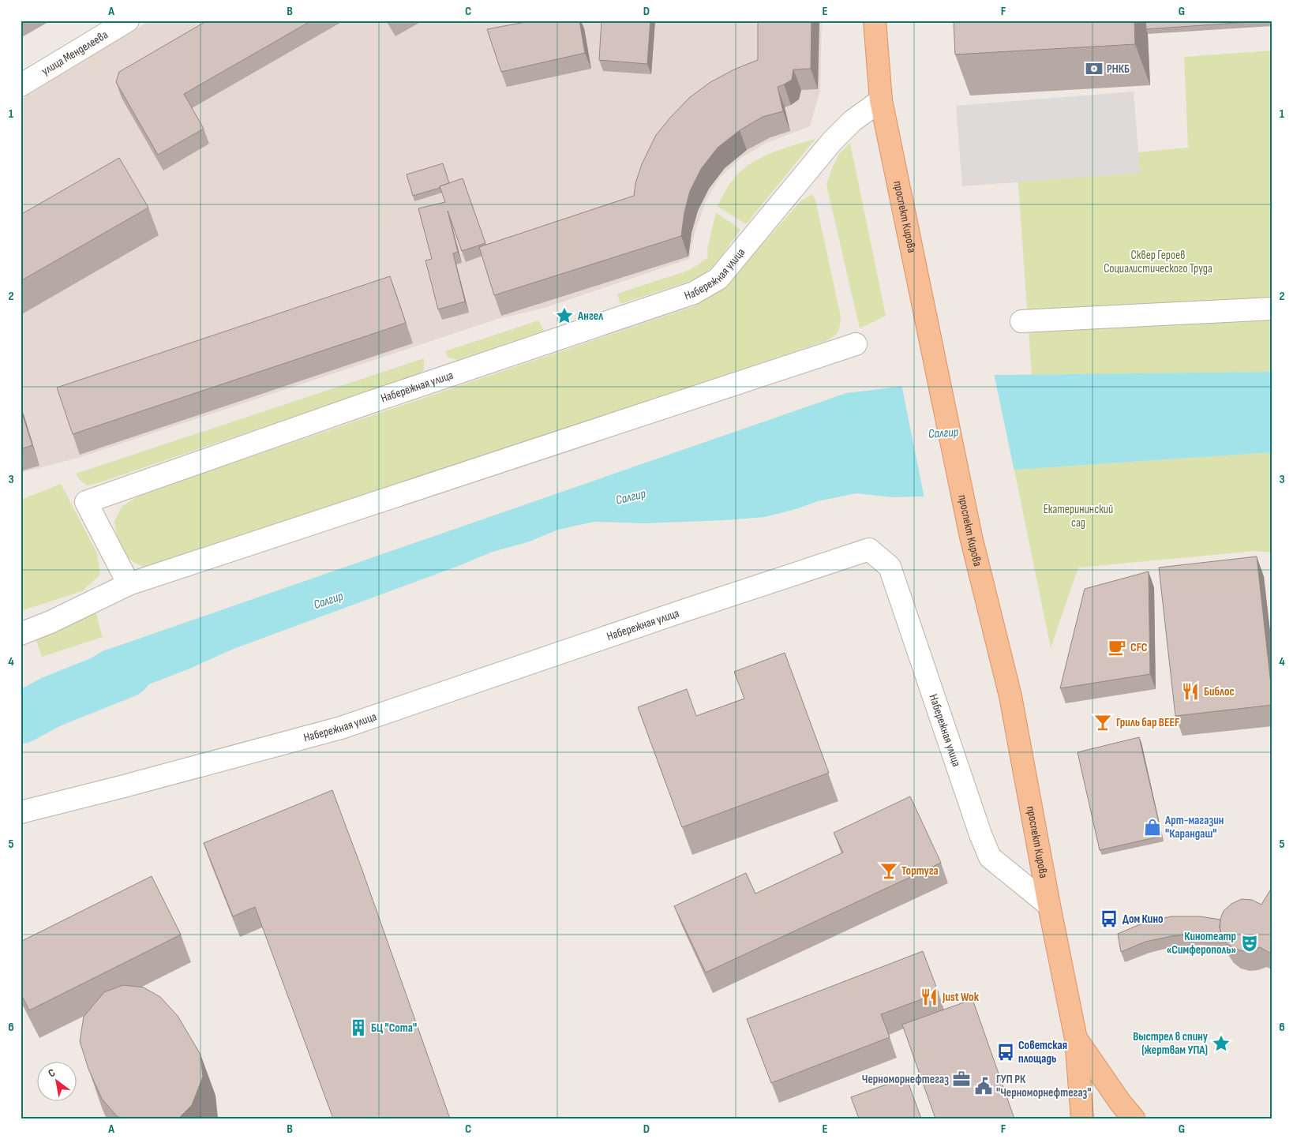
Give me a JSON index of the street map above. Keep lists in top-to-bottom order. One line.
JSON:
{"streets":{"main road":["проспект Кирова"],"street":["улица Менделеева","Набережная улица"]},"crossings":[["проспект Кирова","Набережная улица"]],"water":["Салгир"],"parks":["Сквер Героев Социалистического Труда","Екатерининский сад"],"places":{"bank":["РНКБ"],"place":["Ангел","Выстрел в спину (жертвам УПА)"],"cafe":["CFC"],"restaurant":["Библос","Just Wok"],"bar":["Гриль бар BEEF","Тортуга"],"shop":["Арт-магазин \"Карандаш\""],"bus stop":["Дом Кино","Советская площадь"],"theatre":["Кинотеатр «Симферополь»"],"building":["БЦ \"Сота\""],"office":["Черноморнефтегаз"],"public building":["ГУП РК \"Черноморнефтегаз\""]},"north":"top left","grid":{"columns":["A","B","C","D","E","F","G"],"rows":["1","2","3","4","5","6"]}}
